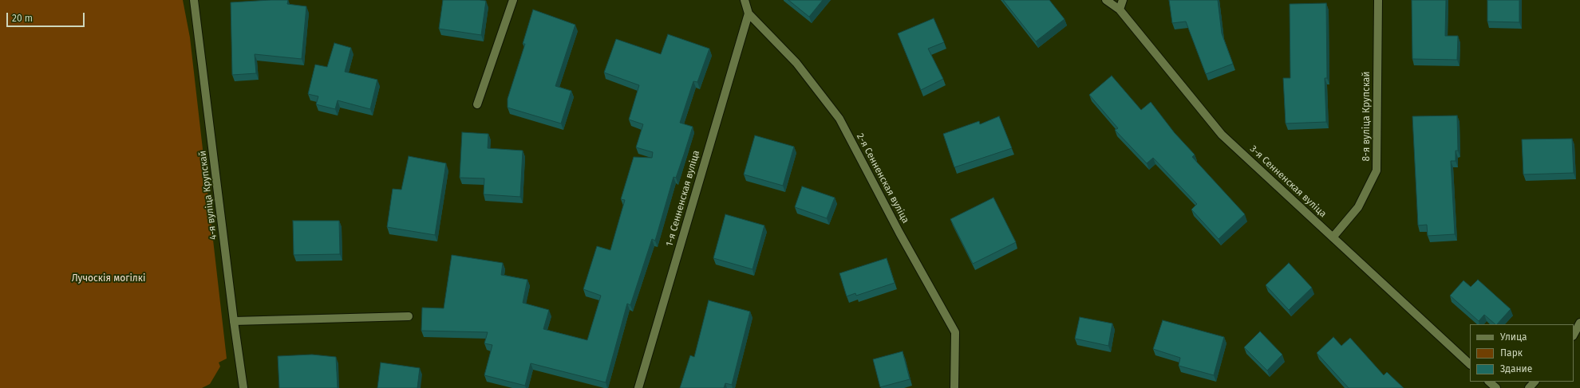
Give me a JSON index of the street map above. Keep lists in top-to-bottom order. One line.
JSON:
{"streets":{"street":["8-я вуліца Крупскай","2-я Сенненская вуліца","3-я Сенненская вуліца","4-я вуліца Крупскай","1-я Сенненская вуліца"]},"crossings":[["8-я вуліца Крупскай","3-я Сенненская вуліца"],["2-я Сенненская вуліца","1-я Сенненская вуліца"]],"parks":["Лучоскія могілкі"],"legend":["Улица","Парк","Здание"],"scale_bar":"20 m"}
